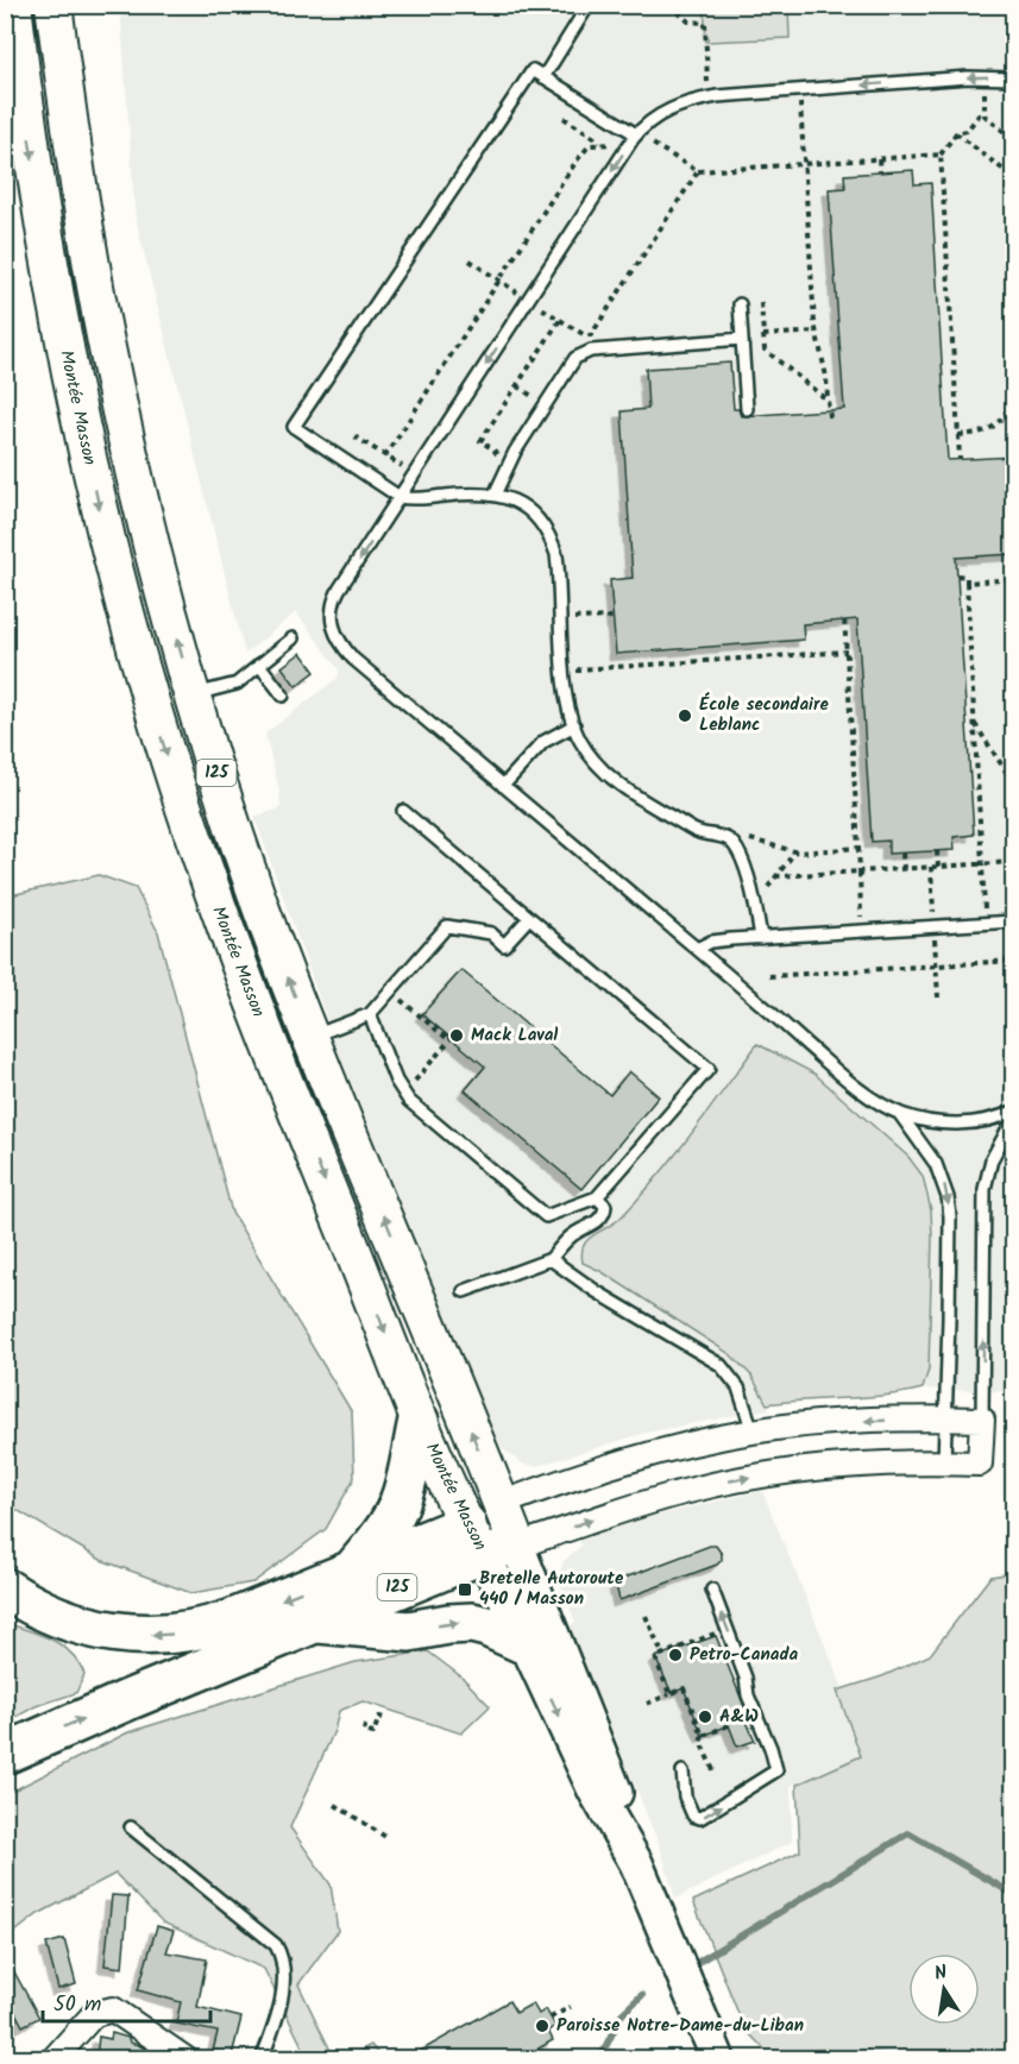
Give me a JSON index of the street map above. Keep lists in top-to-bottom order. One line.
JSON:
{"streets":{"highway":["125"],"main road":["Montée Masson"]},"crossings":[["Montée Masson","125"]],"places":{"other":["École secondaire Leblanc","Mack Laval","Petro-Canada","A&W","Paroisse Notre-Dame-du-Liban"],"transit":["Bretelle Autoroute 440 / Masson"]},"scale_bar":"50 m","north":"top"}
